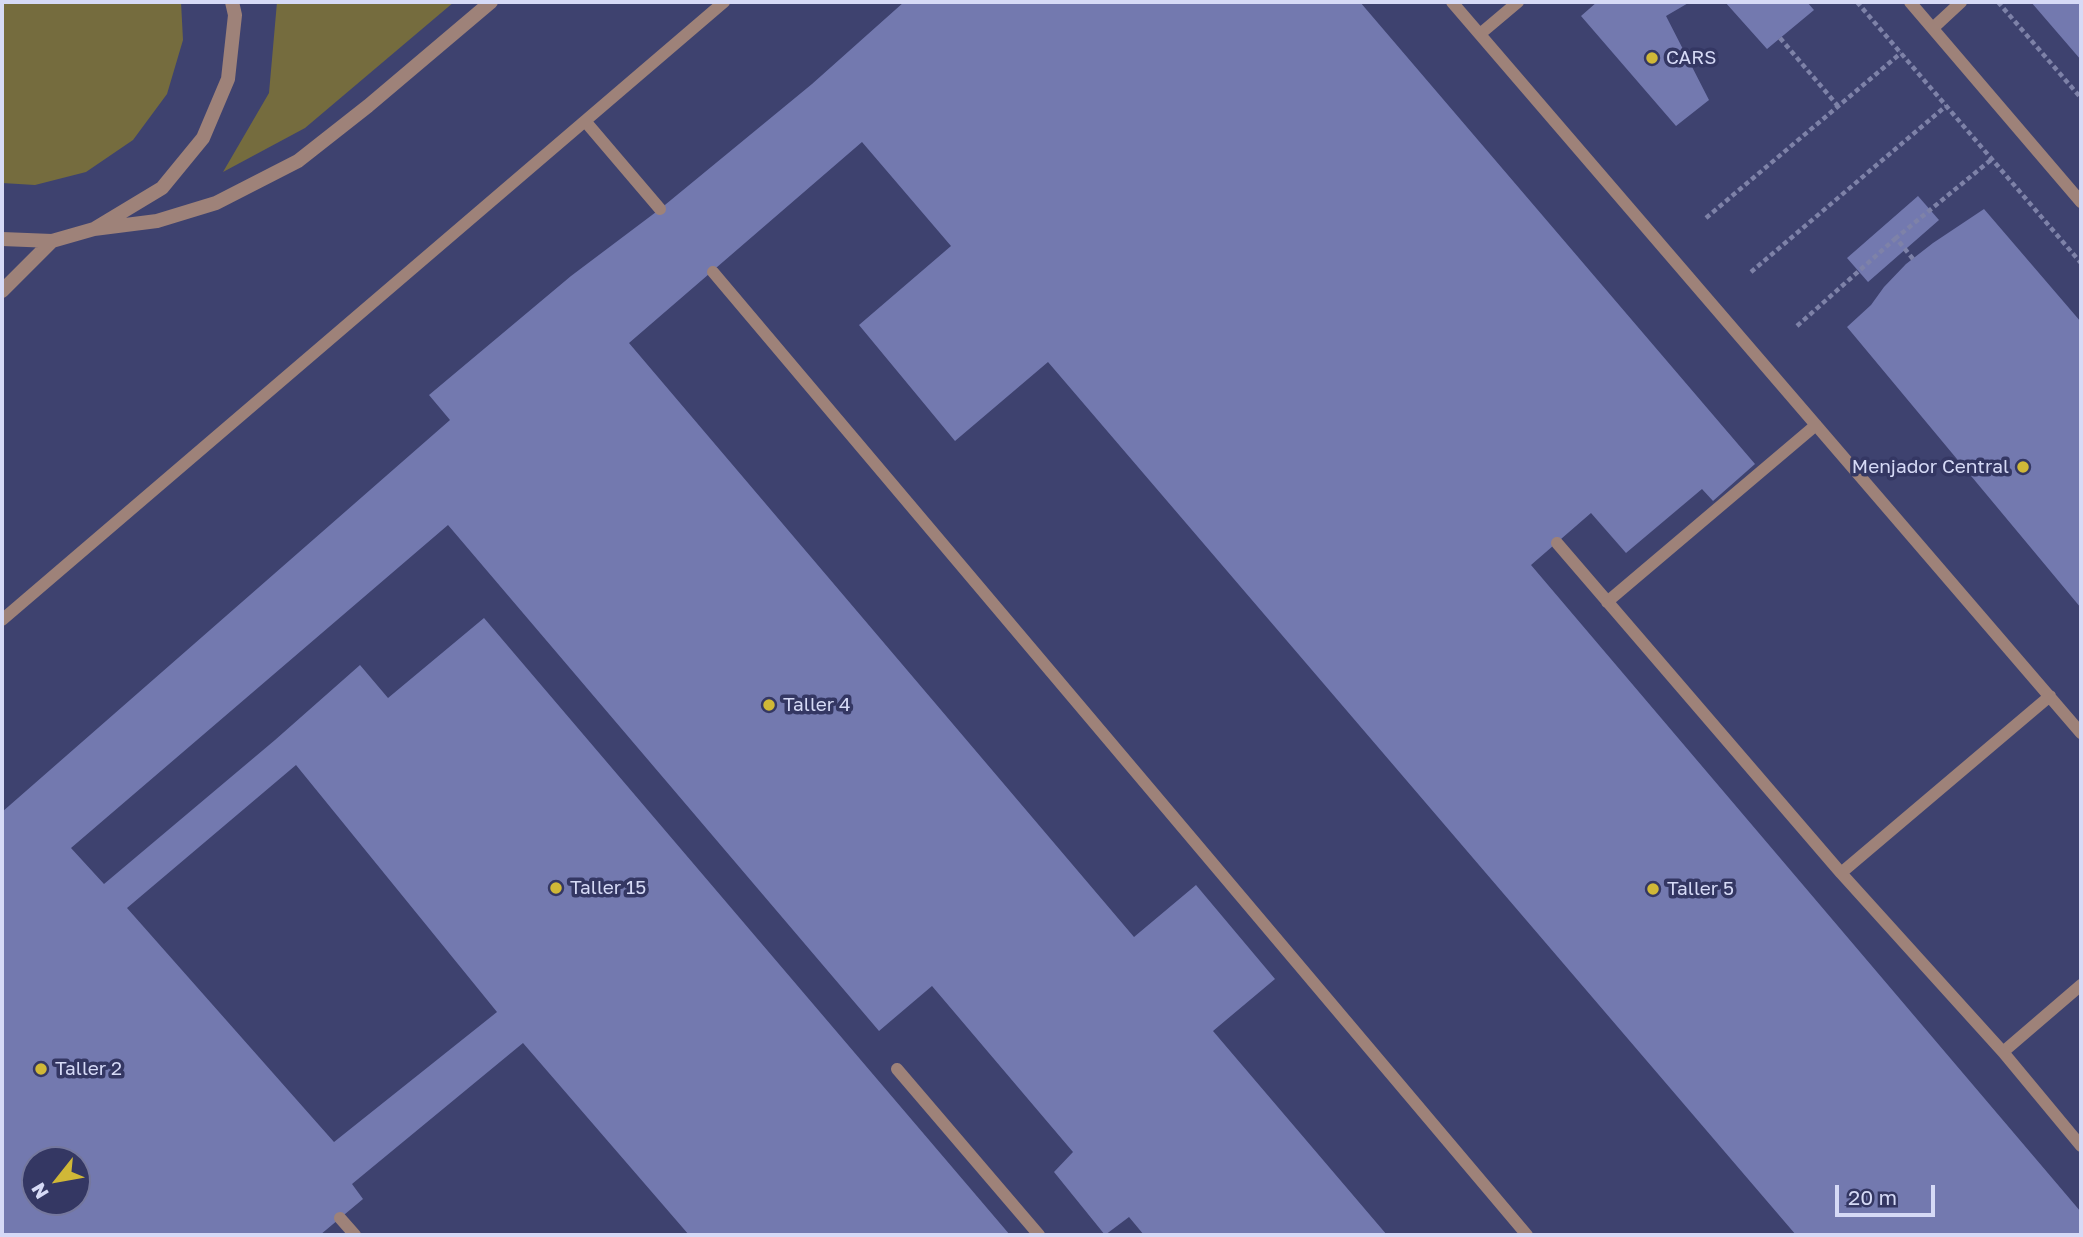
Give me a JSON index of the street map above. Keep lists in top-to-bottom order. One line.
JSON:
{"places":["CARS","Menjador Central","Taller 4","Taller 15","Taller 5","Taller 2"],"scale_bar":"20 m","north":"bottom left"}
